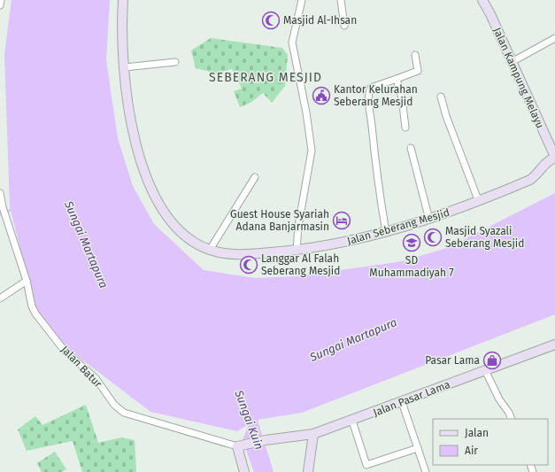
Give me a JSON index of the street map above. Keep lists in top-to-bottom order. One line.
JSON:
{"streets":{"street":["Jalan Kampung Melayu","Jalan Seberang Mesjid","Jalan Batur","Jalan Pasar Lama"]},"crossings":[["Jalan Kampung Melayu","Jalan Seberang Mesjid"],["Jalan Batur","Jalan Pasar Lama"]],"districts":["SEBERANG MESJID"],"water":["Sungai Martapura","Sungai Kuin"],"places":{"mosque":["Masjid Al-Ihsan","Masjid Syazali Seberang Mesjid","Langgar Al Falah Seberang Mesjid"],"public building":["Kantor Kelurahan Seberang Mesjid"],"hotel":["Guest House Syariah Adana Banjarmasin"],"school or university":["SD Muhammadiyah 7"],"shop":["Pasar Lama"]},"legend":["Jalan","Air"]}
